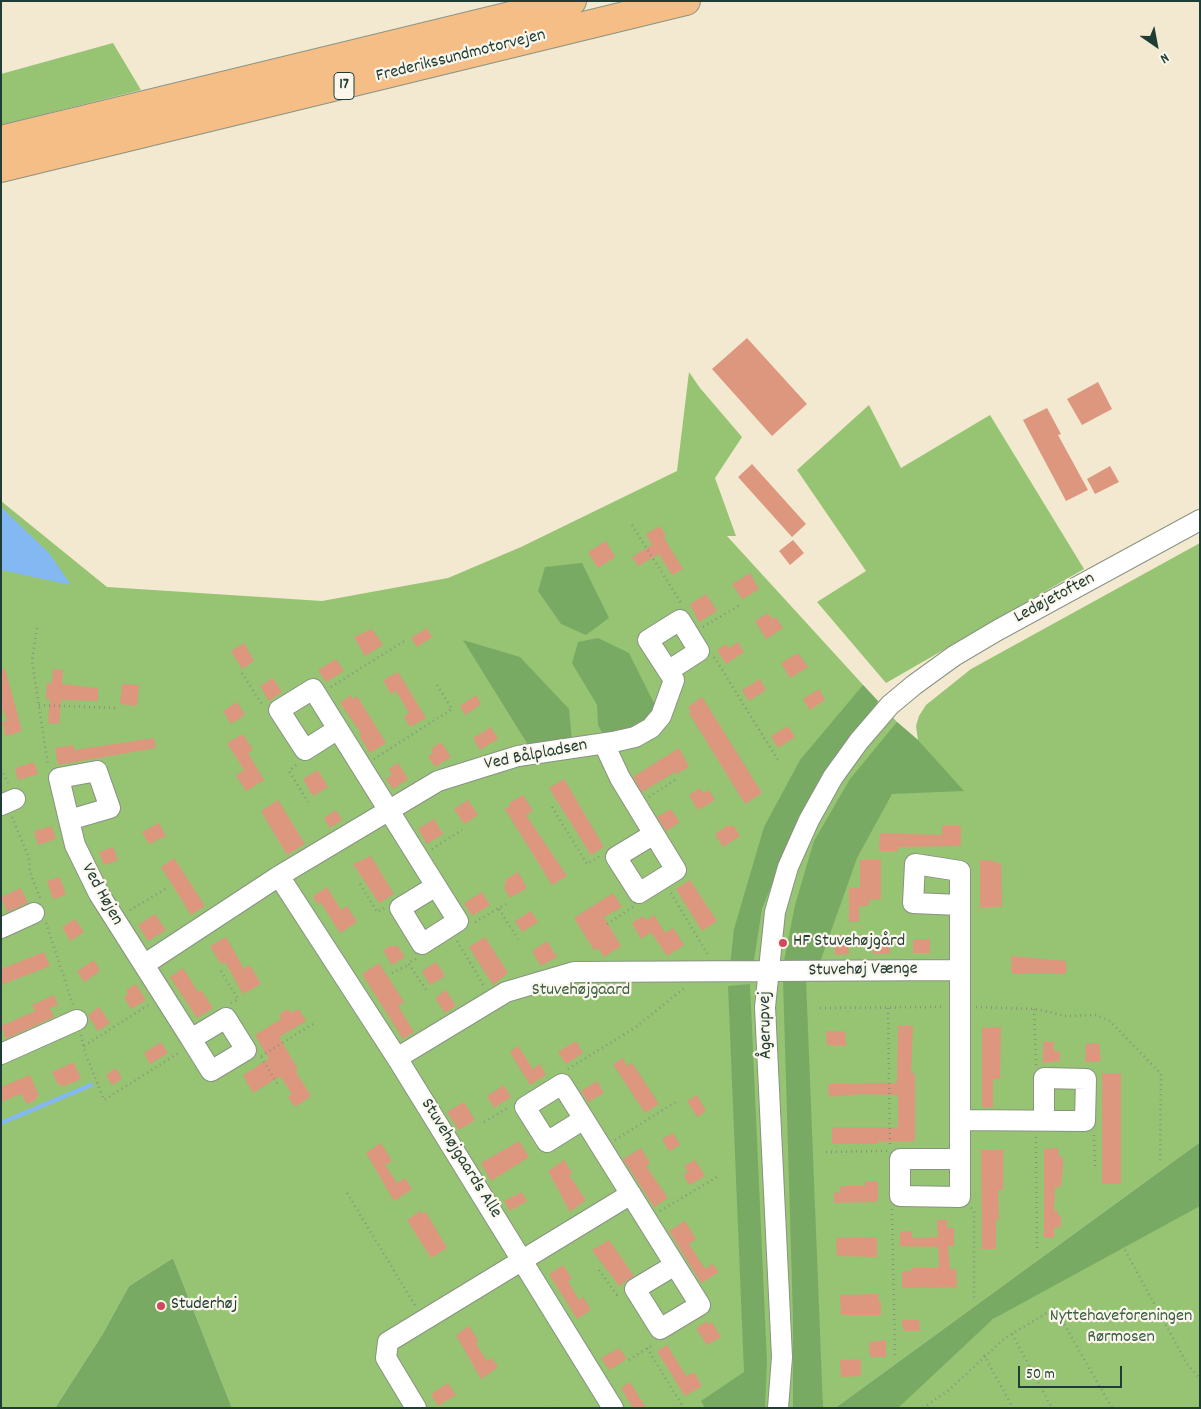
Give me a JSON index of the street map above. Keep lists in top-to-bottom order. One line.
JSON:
{"streets":{"highway":["Frederikssundmotorvejen","17"],"street":["Ledøjetoften","Ved Bålpladsen","Ved Højen","Stuvehøj Vænge","Ågerupvej","Stuvehøjgaards Alle"]},"crossings":[["Ledøjetoften","Ågerupvej"],["Ved Bålpladsen","Stuvehøjgaards Alle"],["Stuvehøj Vænge","Ågerupvej"]],"parks":["Stuvehøjgaard","Nyttehaveforeningen Rørmosen"],"places":["HF Stuvehøjgård","Studerhøj"],"scale_bar":"50 m","north":"bottom right"}
